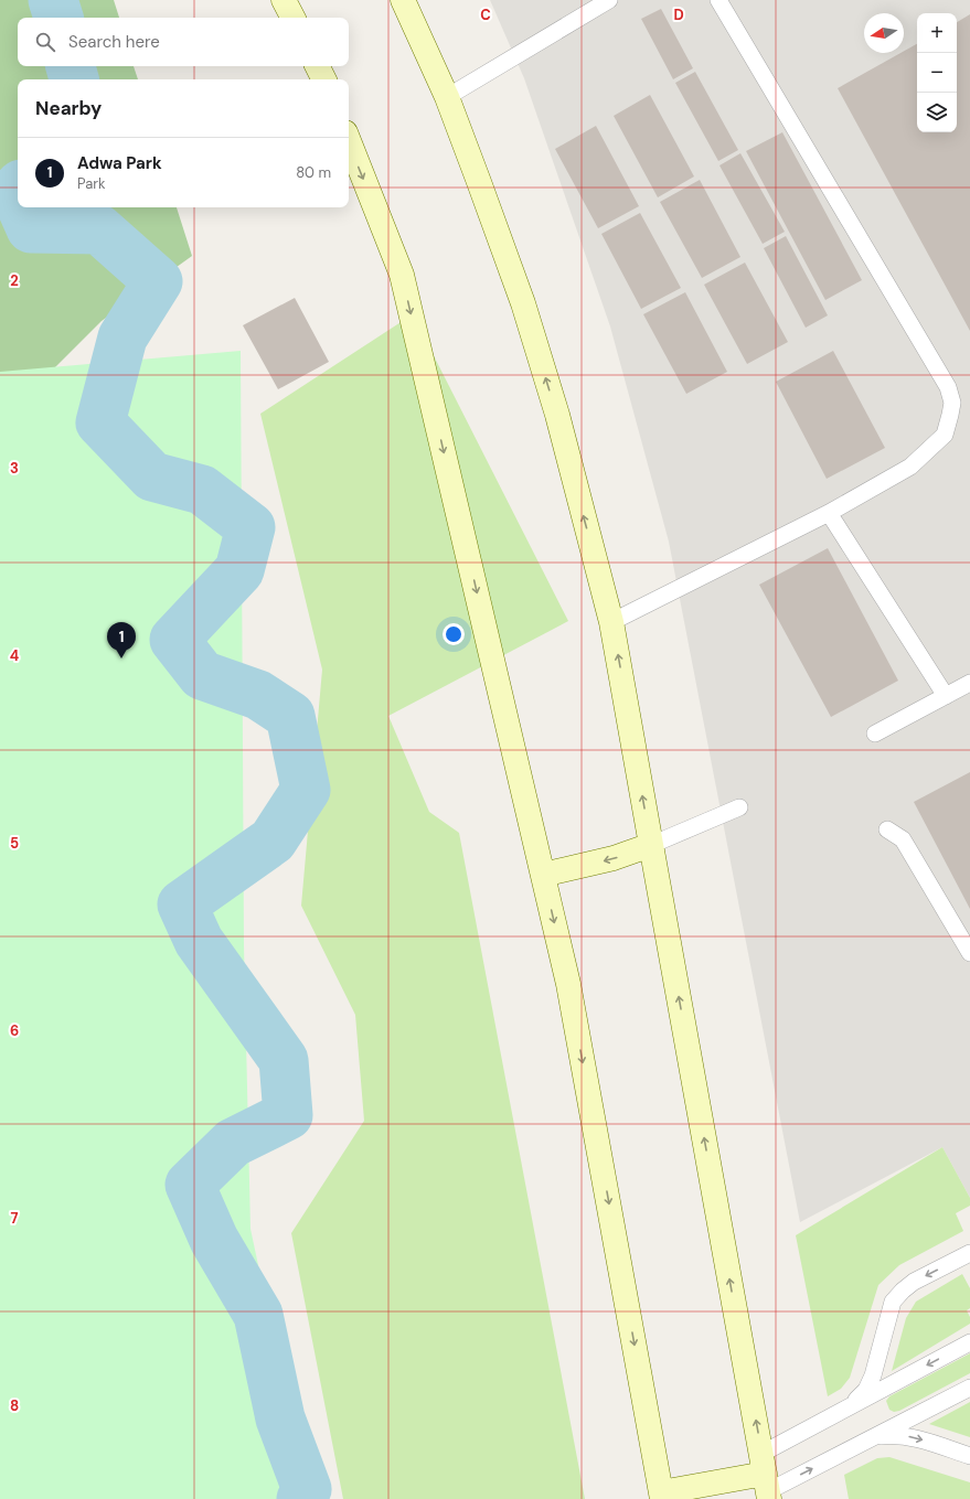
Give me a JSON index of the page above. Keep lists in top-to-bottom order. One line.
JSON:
{"north":"left","page":{"map_buttons":["+","−"],"search":"Search here","heading":"Nearby","list":[{"mark":"1","name":"Adwa Park","note":"Park","value":"80 m"}],"pins":"1"},"grid":{"columns":["C","D"],"rows":["2","3","4","5","6","7","8"]}}
